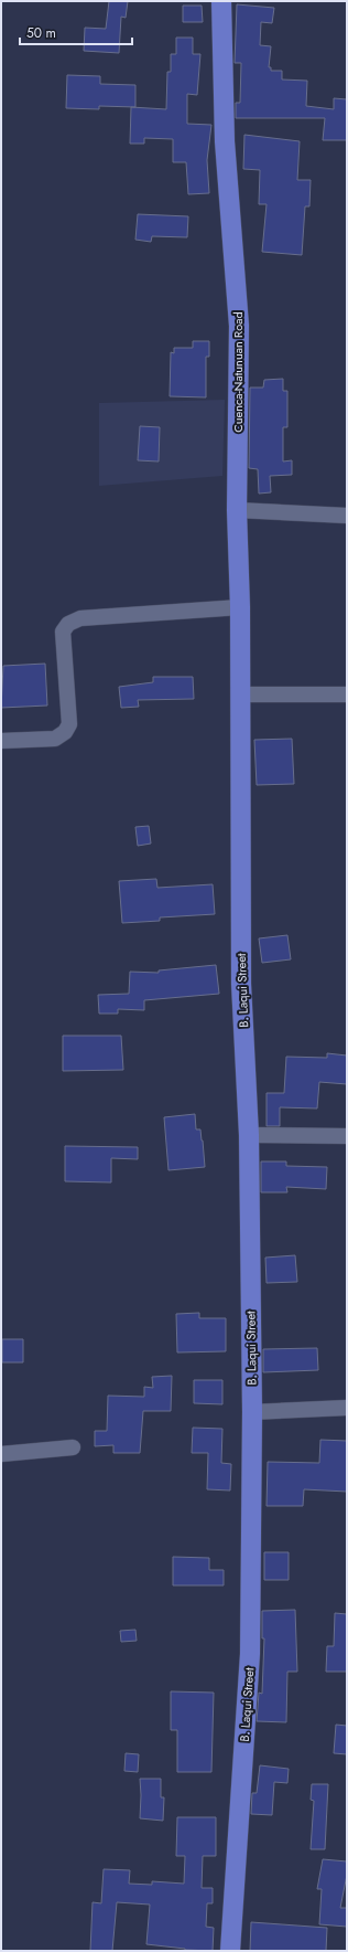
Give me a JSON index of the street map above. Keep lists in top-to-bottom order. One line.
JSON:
{"streets":{"main road":["Cuenca-Natunuan Road","B. Laqui Street"]},"crossings":[["Cuenca-Natunuan Road","B. Laqui Street"]],"scale_bar":"50 m"}
